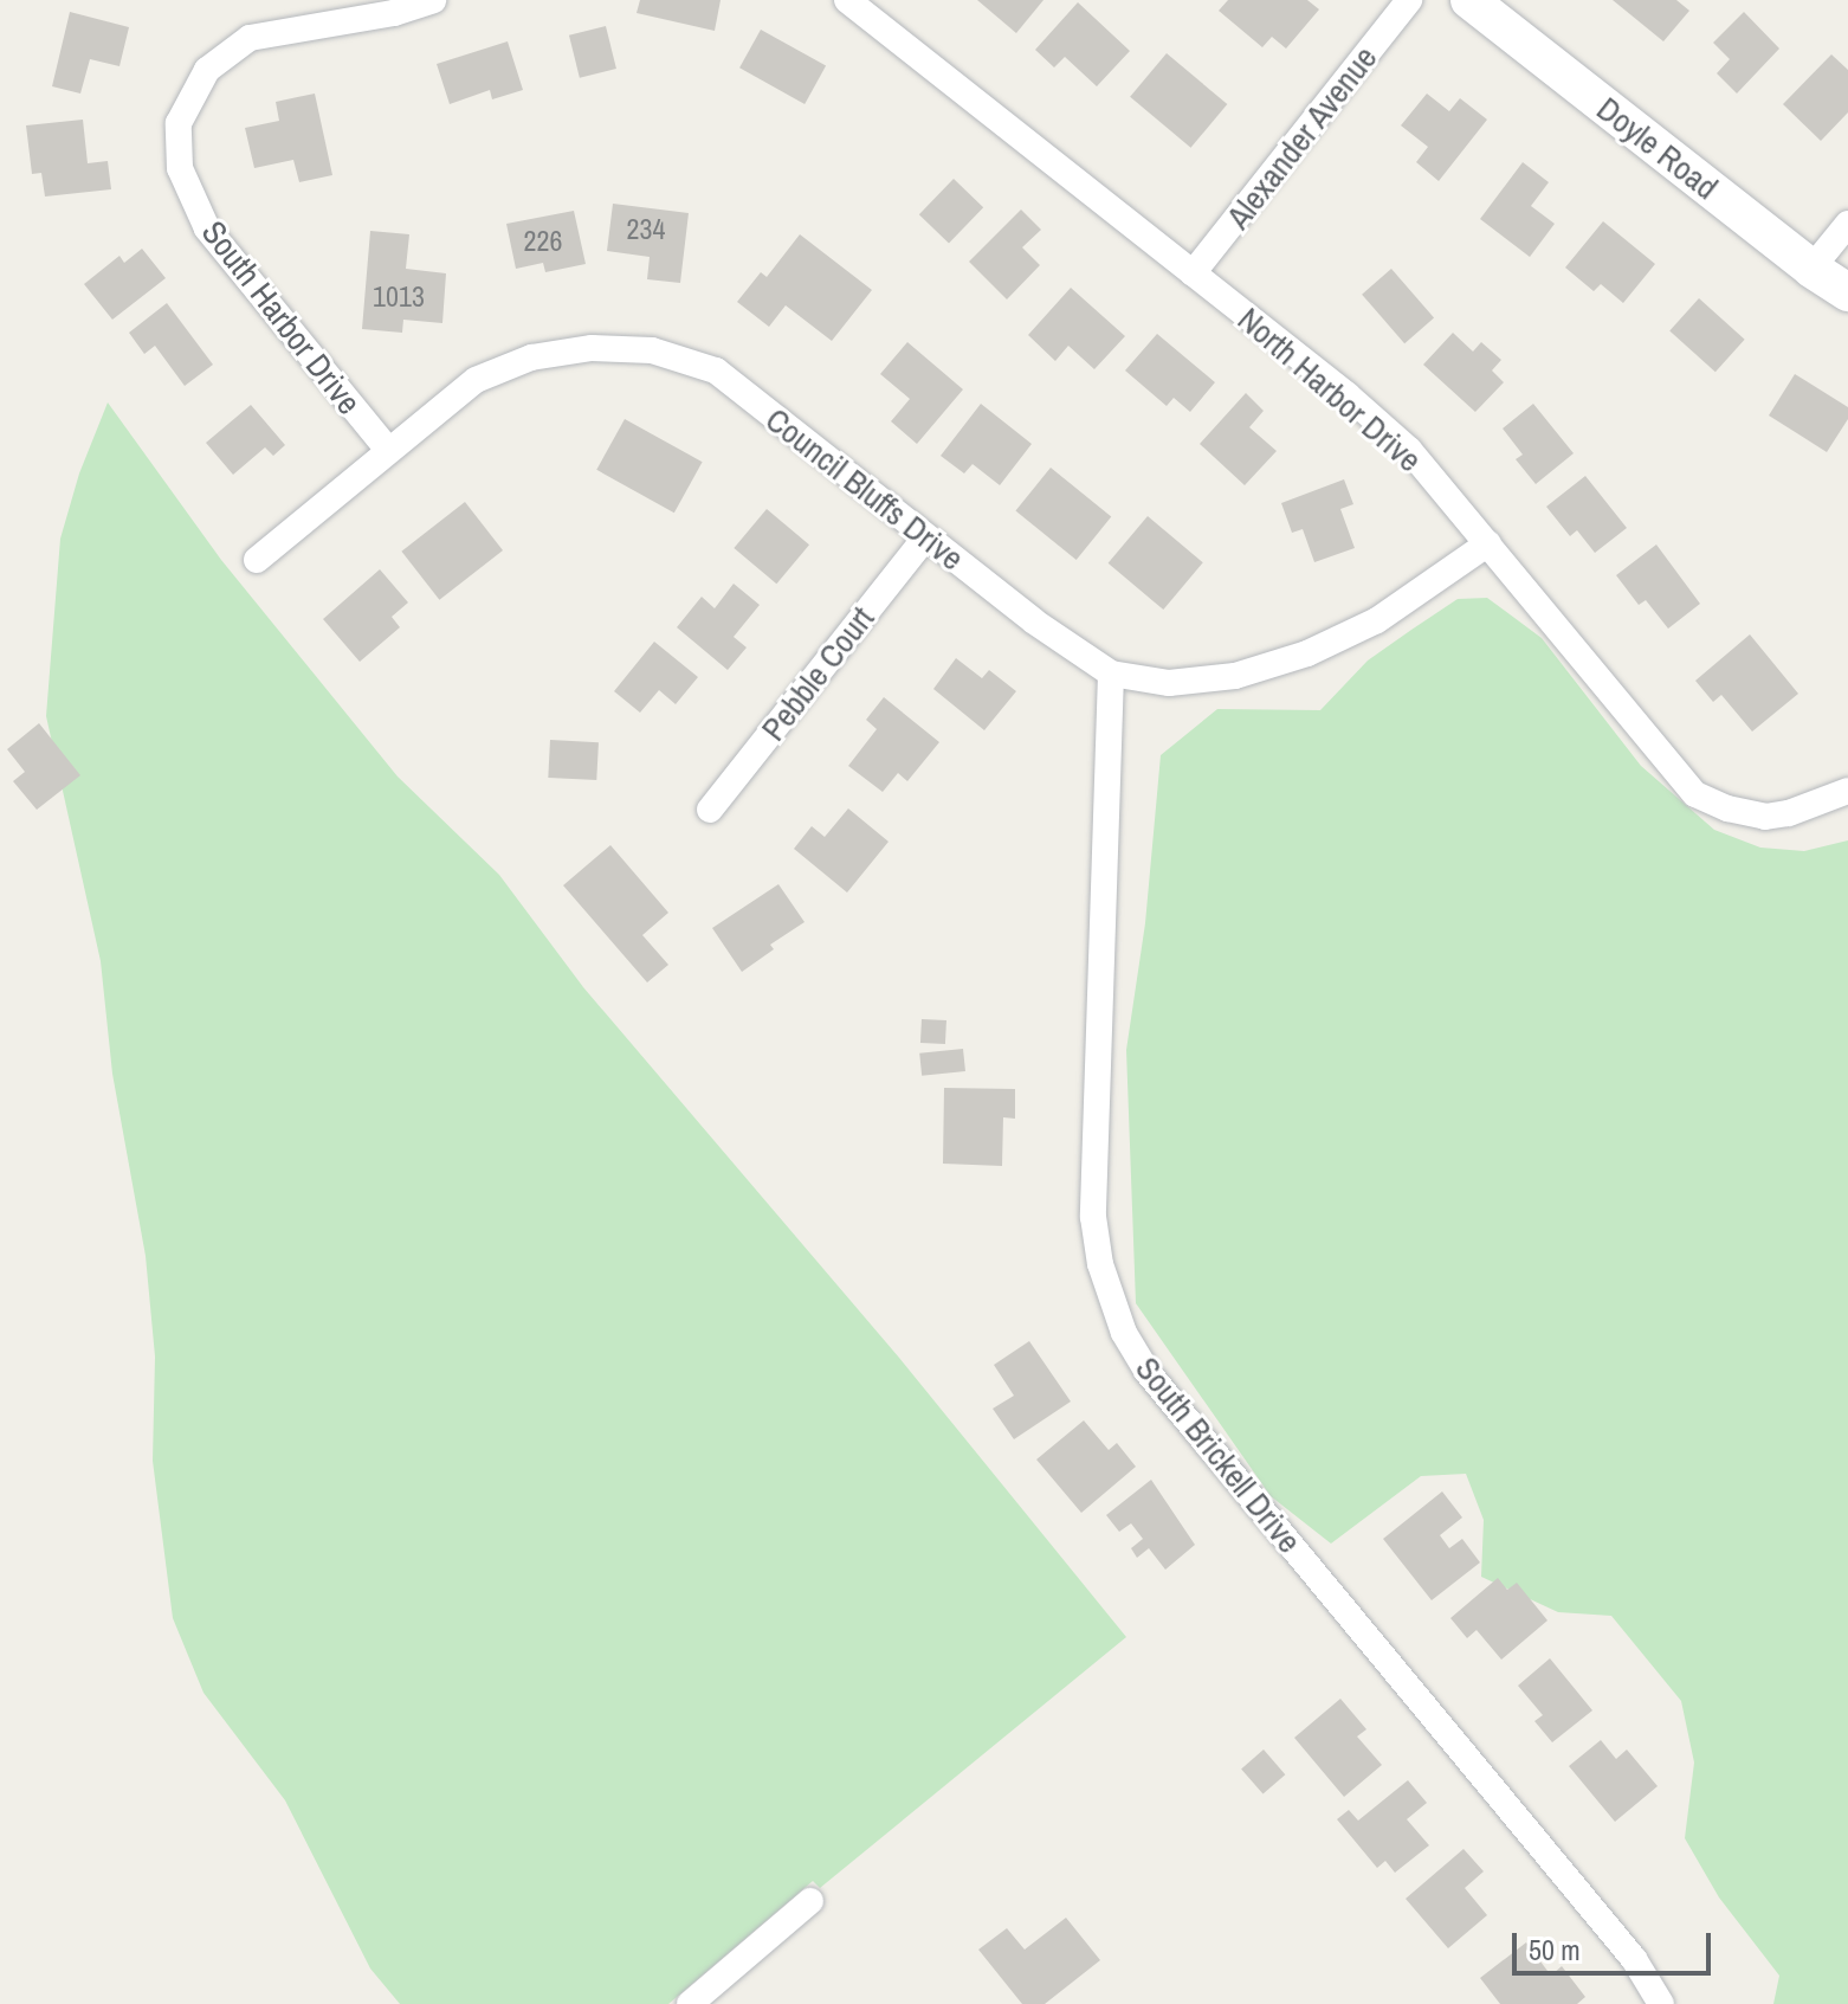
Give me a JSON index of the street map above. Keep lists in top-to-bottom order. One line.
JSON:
{"streets":{"main road":["Doyle Road"],"street":["Alexander Avenue","South Harbor Drive","North Harbor Drive","Council Bluffs Drive","Pebble Court","South Brickell Drive"]},"crossings":[["Alexander Avenue","North Harbor Drive"],["South Harbor Drive","Council Bluffs Drive"],["North Harbor Drive","Council Bluffs Drive"],["Council Bluffs Drive","Pebble Court"],["Council Bluffs Drive","South Brickell Drive"]],"house_numbers":["234","226","1013"],"scale_bar":"50 m"}
